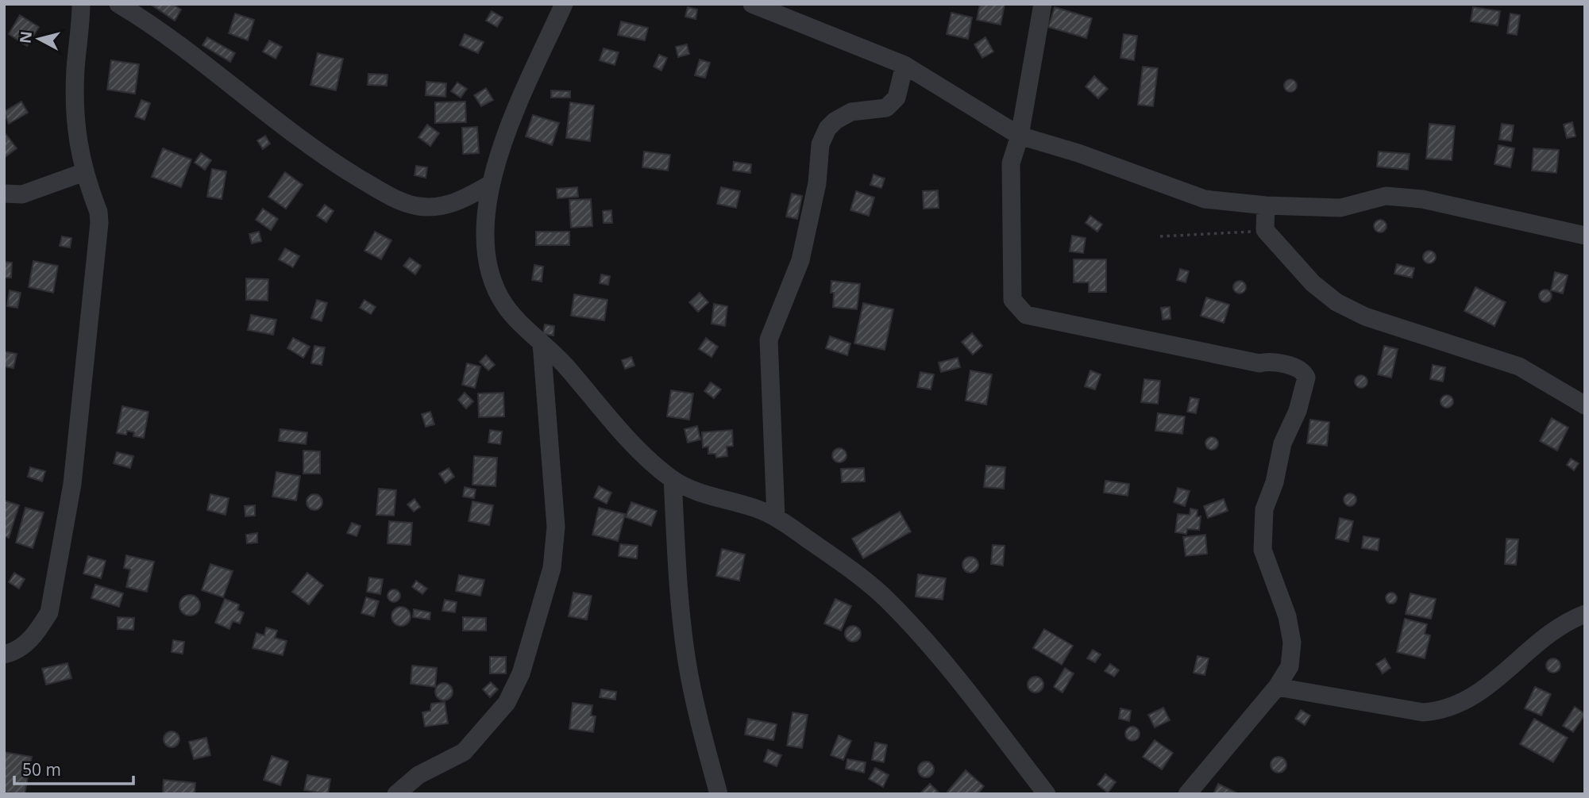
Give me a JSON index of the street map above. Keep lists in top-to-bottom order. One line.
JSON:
{"scale_bar":"50 m","north":"left"}
